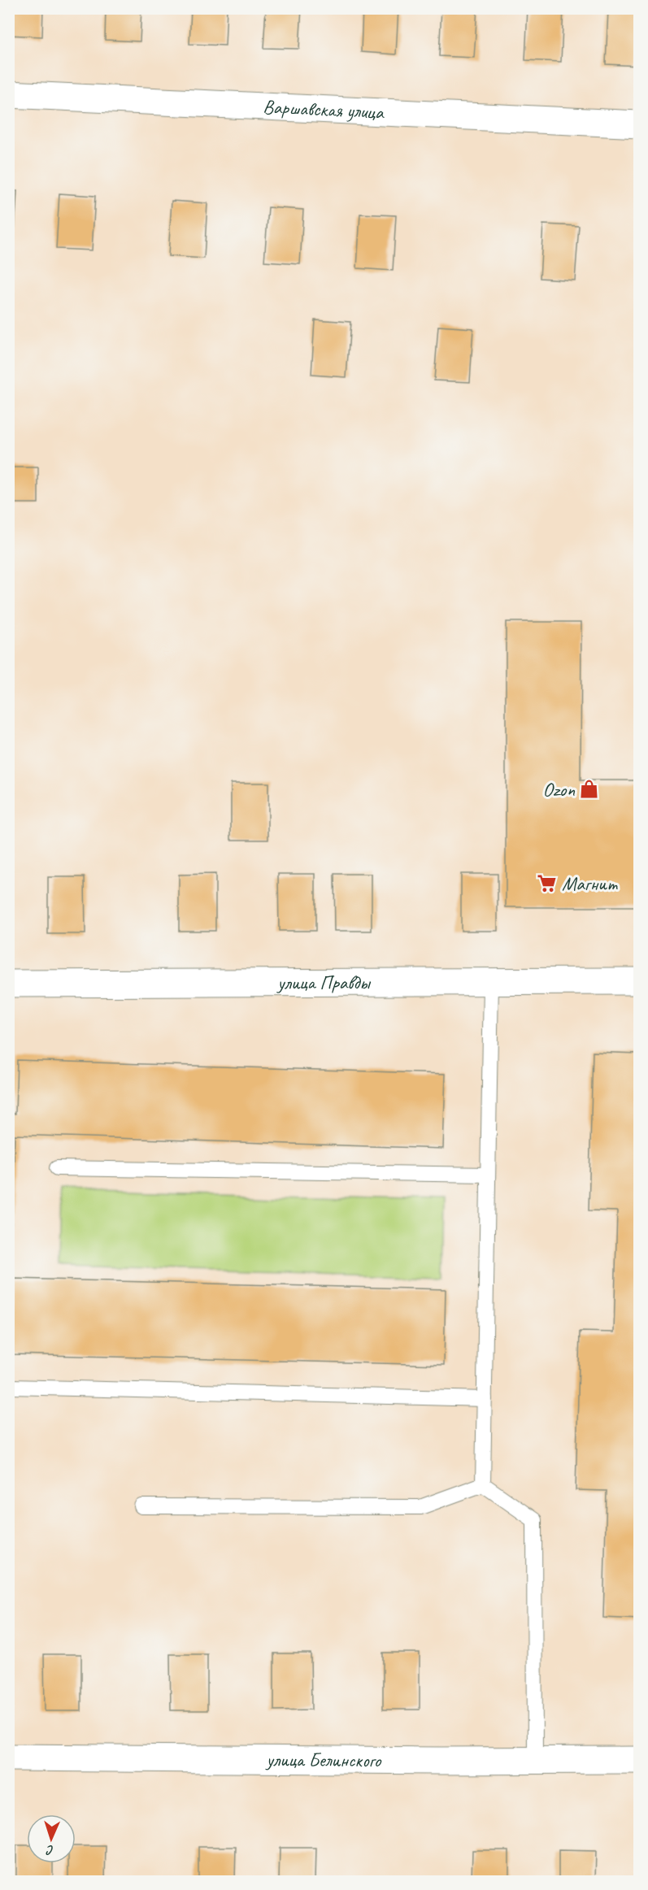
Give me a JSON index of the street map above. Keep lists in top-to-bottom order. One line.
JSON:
{"streets":{"street":["Варшавская улица","улица Правды","улица Белинского"]},"places":{"shop":["Ozon"],"supermarket":["Магнит"]},"north":"bottom"}
